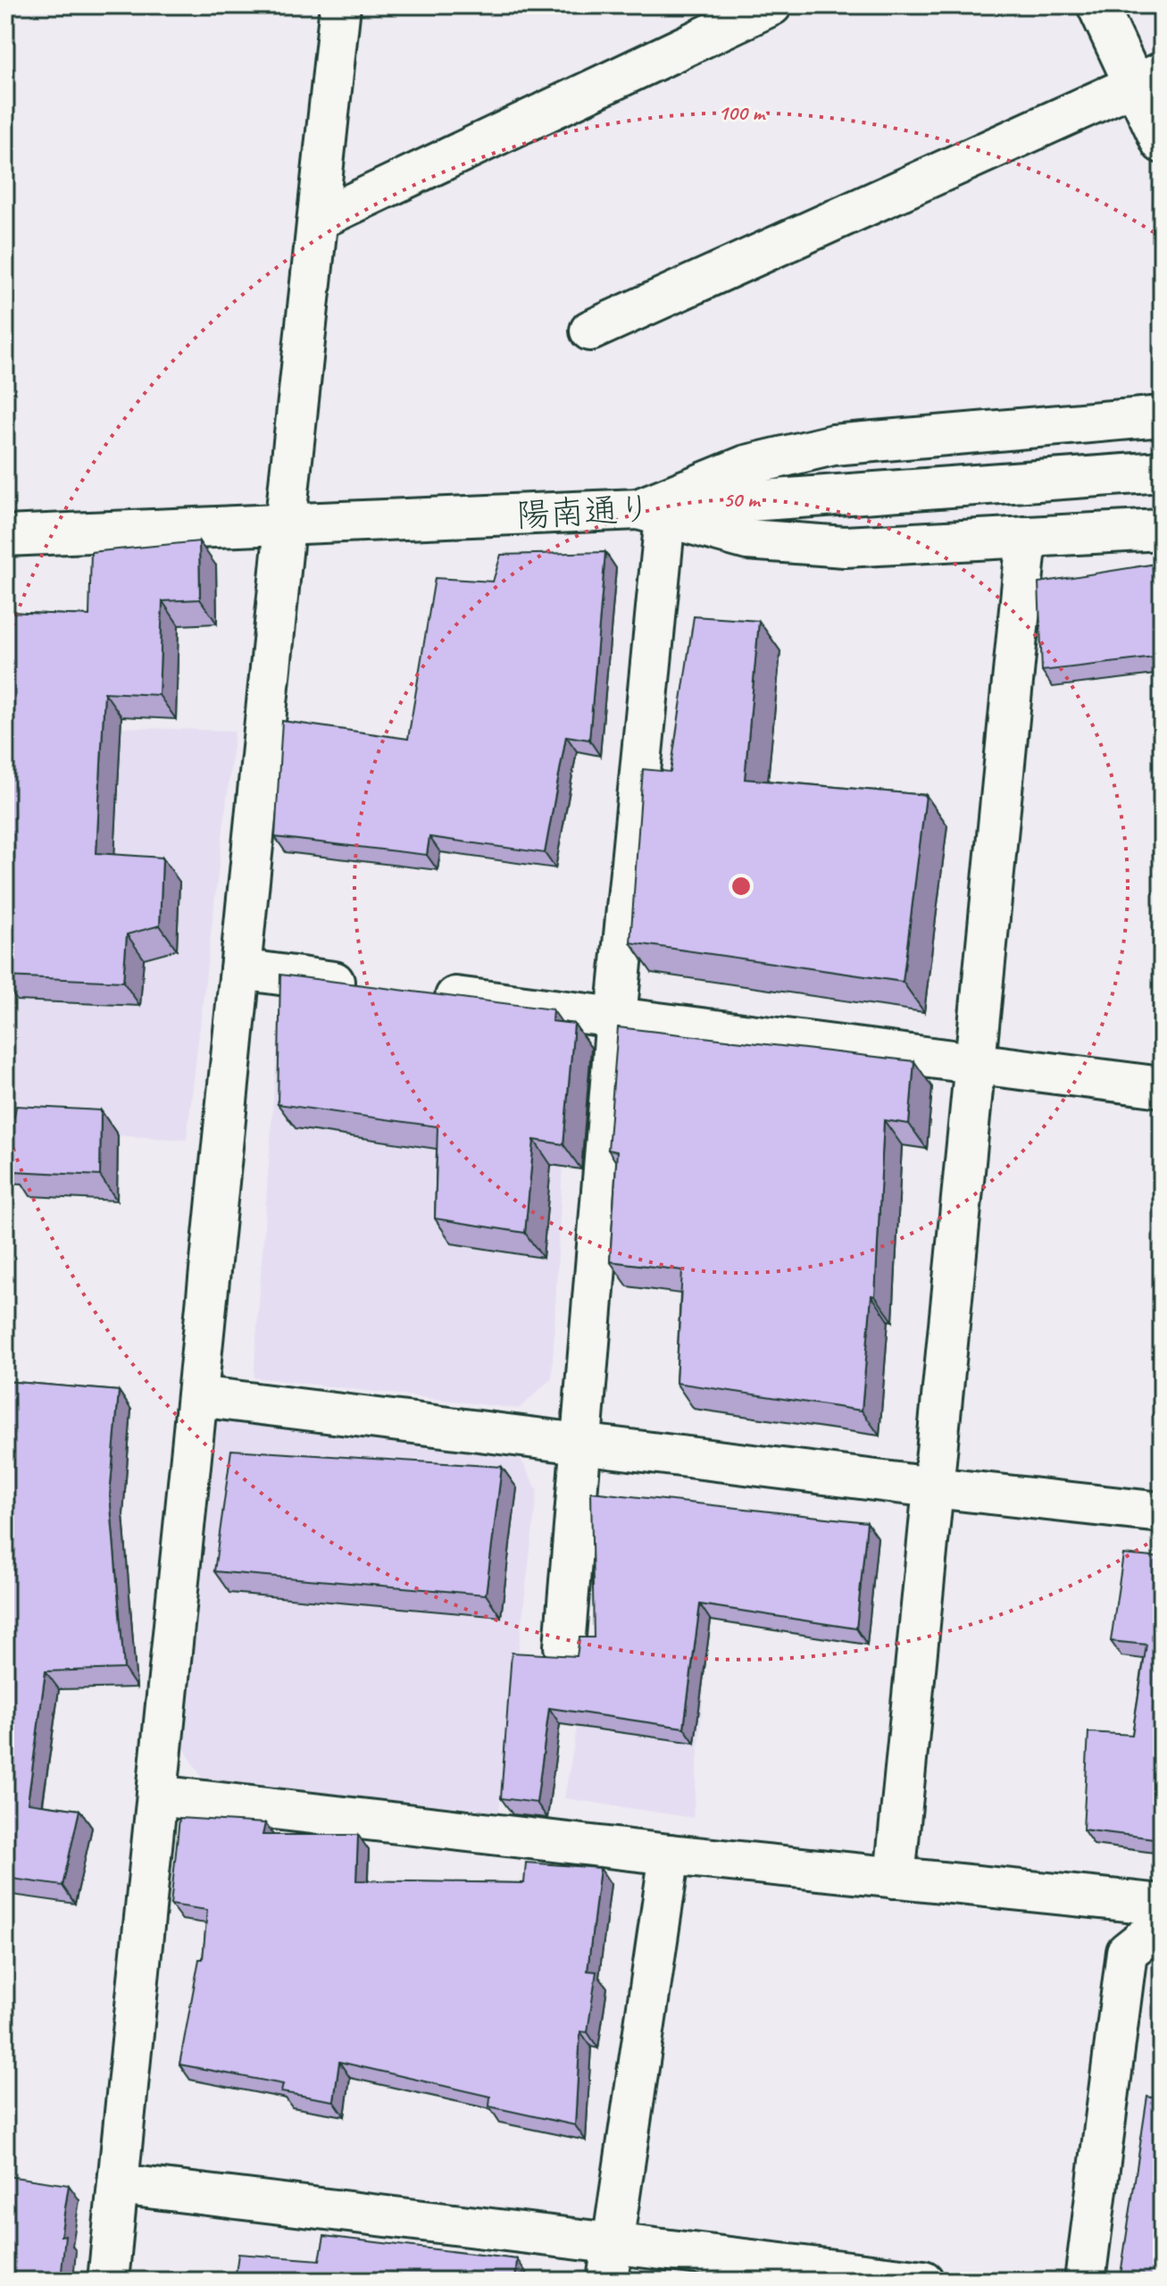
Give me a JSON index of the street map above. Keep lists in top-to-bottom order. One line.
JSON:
{"streets":{"street":["陽南通り"]},"rings":["100 m","50 m"]}
